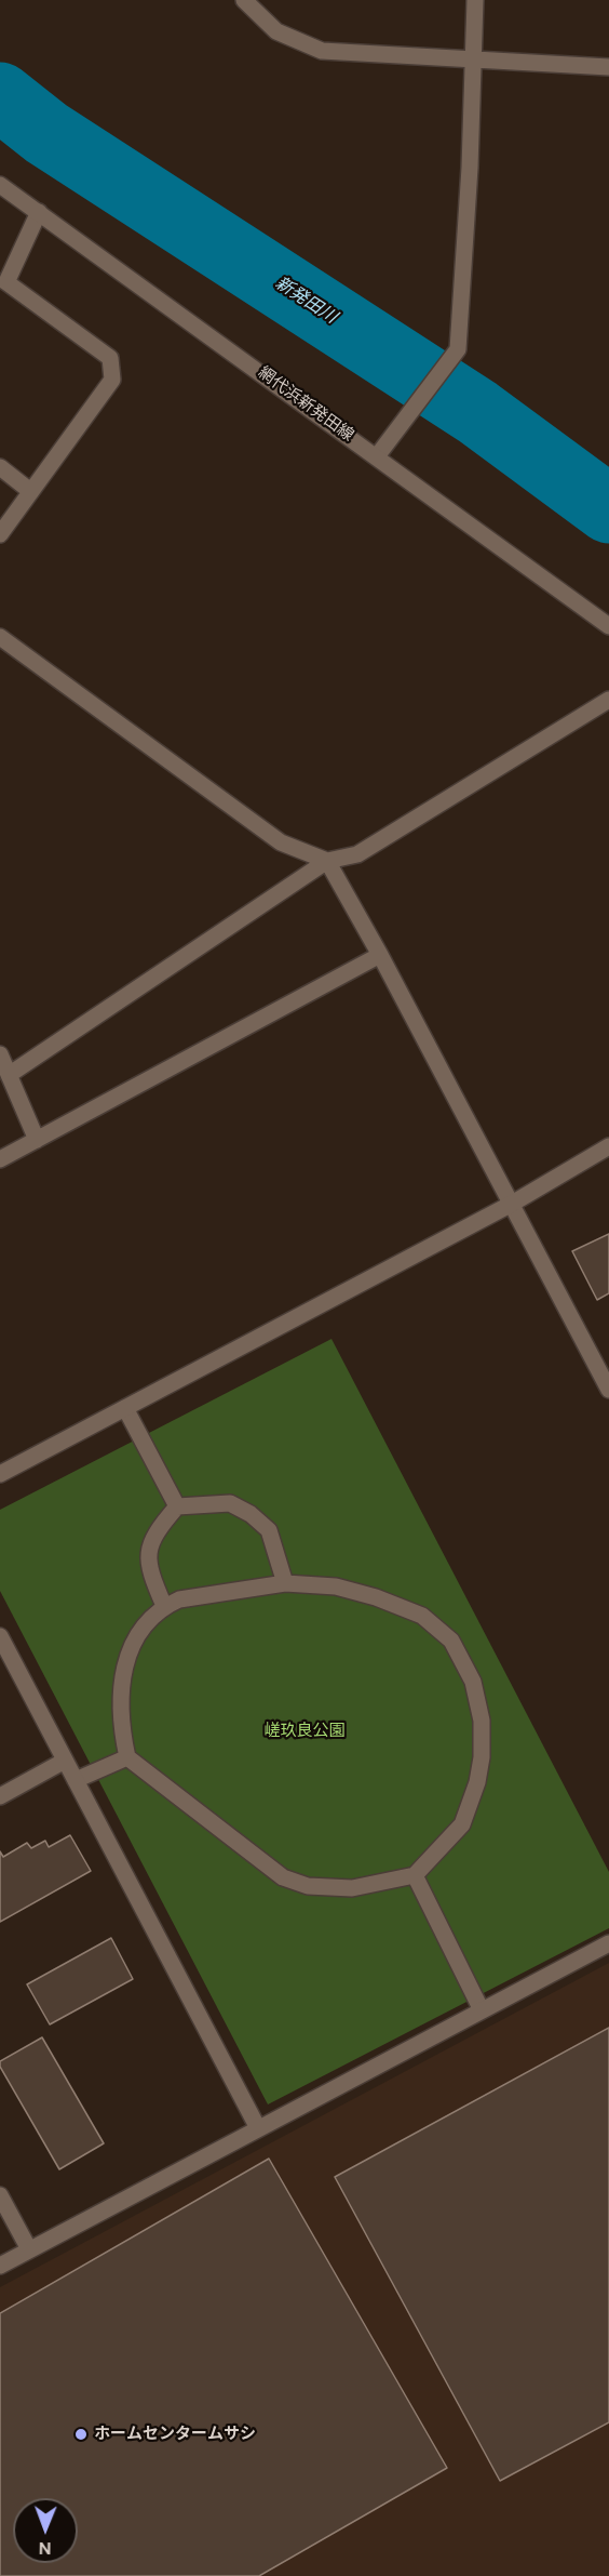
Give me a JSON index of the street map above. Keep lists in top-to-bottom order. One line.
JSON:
{"streets":{"street":["網代浜新発田線"]},"water":["新発田川"],"parks":["嵯玖良公園"],"places":["ホームセンタームサシ"],"north":"bottom"}
